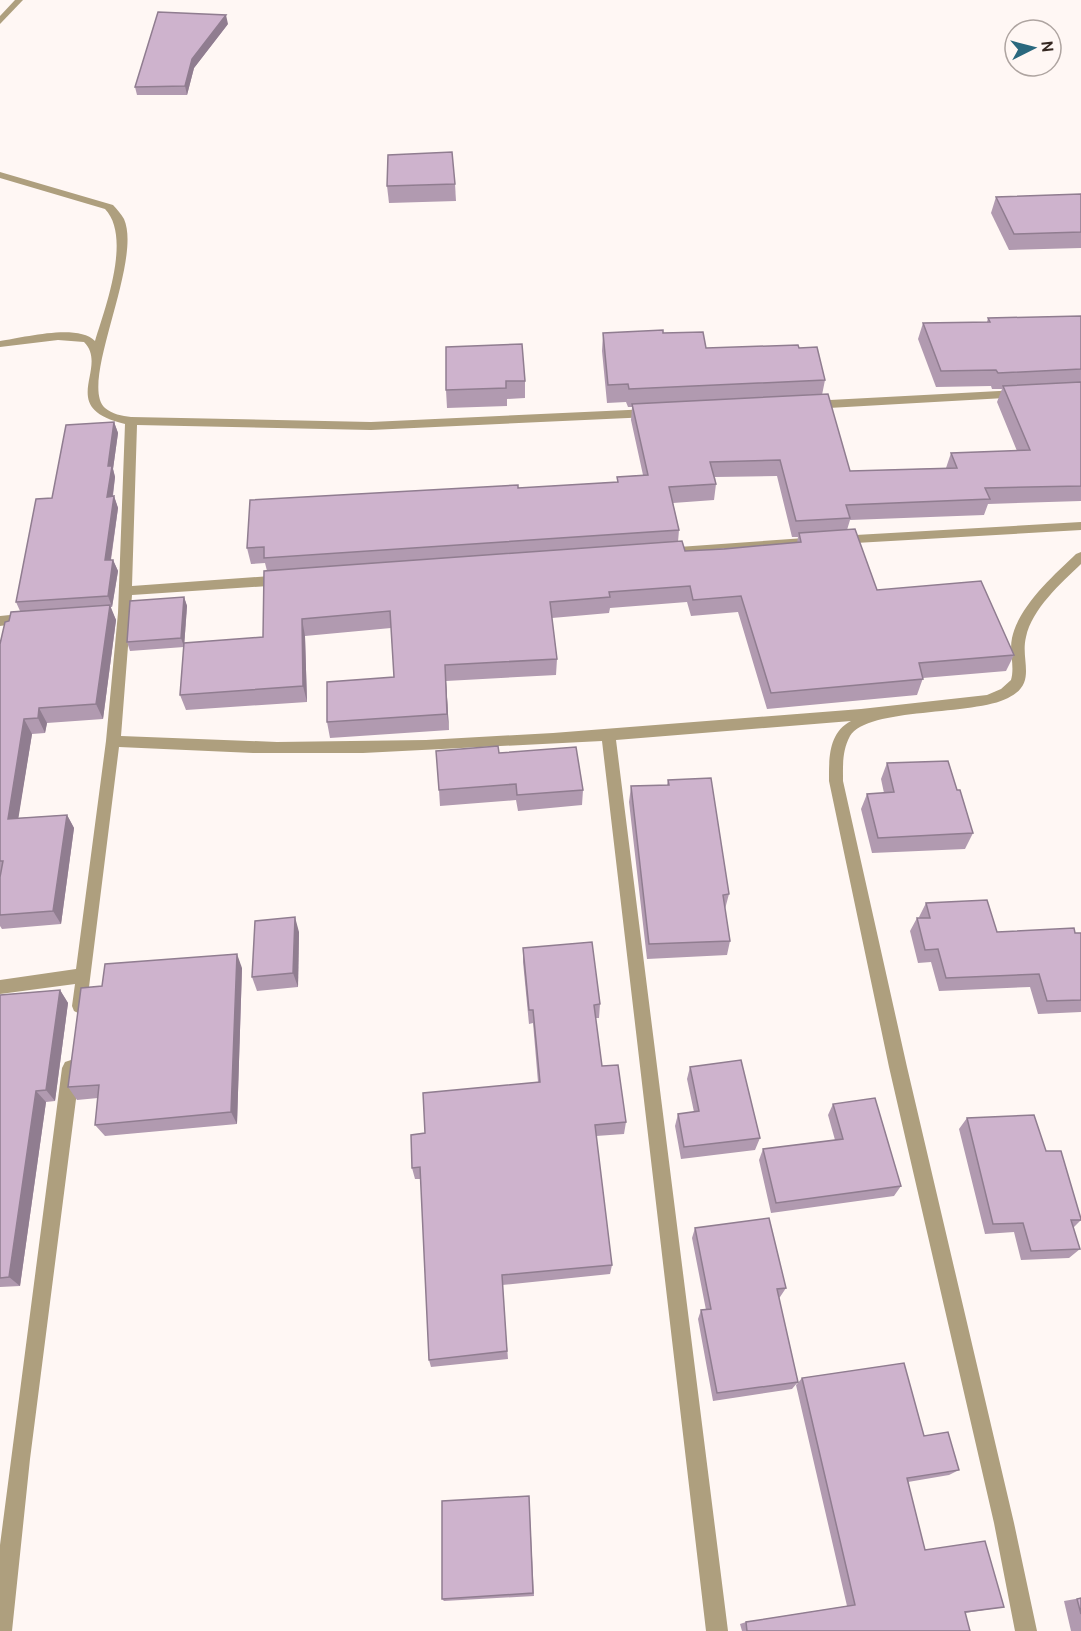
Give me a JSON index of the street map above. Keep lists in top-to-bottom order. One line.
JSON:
{"north":"right"}
